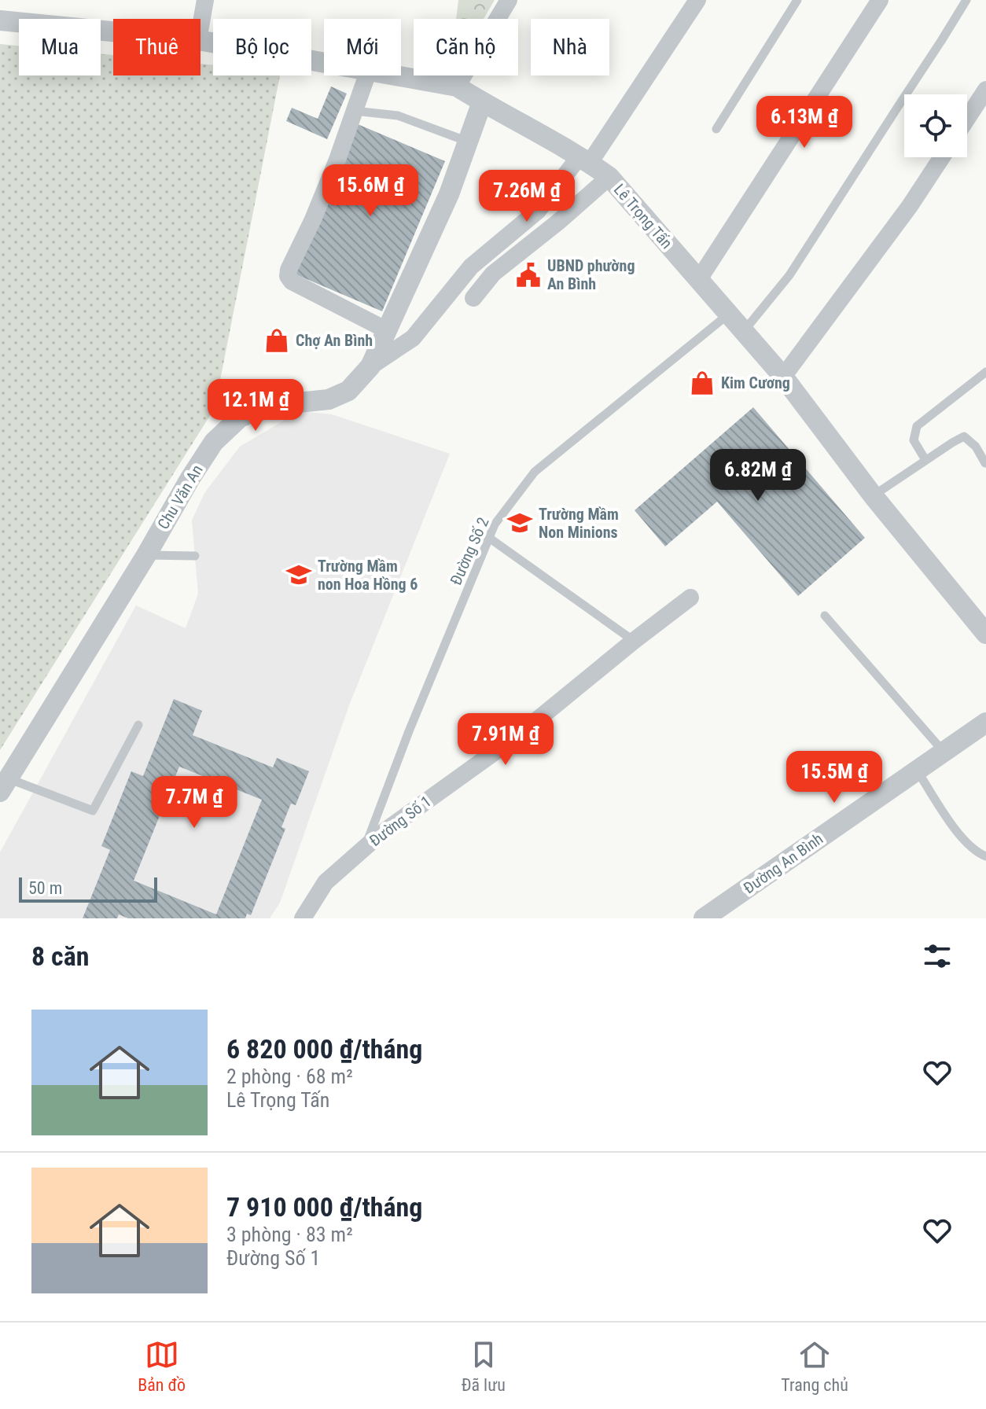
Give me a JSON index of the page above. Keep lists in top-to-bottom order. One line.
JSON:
{"streets":{"street":["Lê Trọng Tấn","Chu Văn An","Đường Số 1","Đường An Bình"],"lane":["Đường Số 2"]},"crossings":[["Lê Trọng Tấn","Chu Văn An"],["Lê Trọng Tấn","Đường Số 2"],["Đường Số 2","Đường Số 1"]],"places":{"public building":["UBND phường An Bình"],"shop":["Chợ An Bình","Kim Cương"],"school or university":["Trường Mầm Non Minions","Trường Mầm non Hoa Hồng 6"]},"scale_bar":"50 m","page":{"chip":["Mua","Thuê","Bộ lọc","Mới","Căn hộ","Nhà"],"price":["6.13M ₫","15.6M ₫","7.26M ₫","12.1M ₫","6.82M ₫","7.91M ₫","15.5M ₫","7.7M ₫"],"scale":"50 m","heading":"8 căn","list":[{"name":"6 820 000 ₫/tháng","note":"2 phòng · 68 m² · Lê Trọng Tấn"},{"name":"7 910 000 ₫/tháng","note":"3 phòng · 83 m² · Đường Số 1"}],"tabs":["Bản đồ","Đã lưu","Trang chủ"]}}
